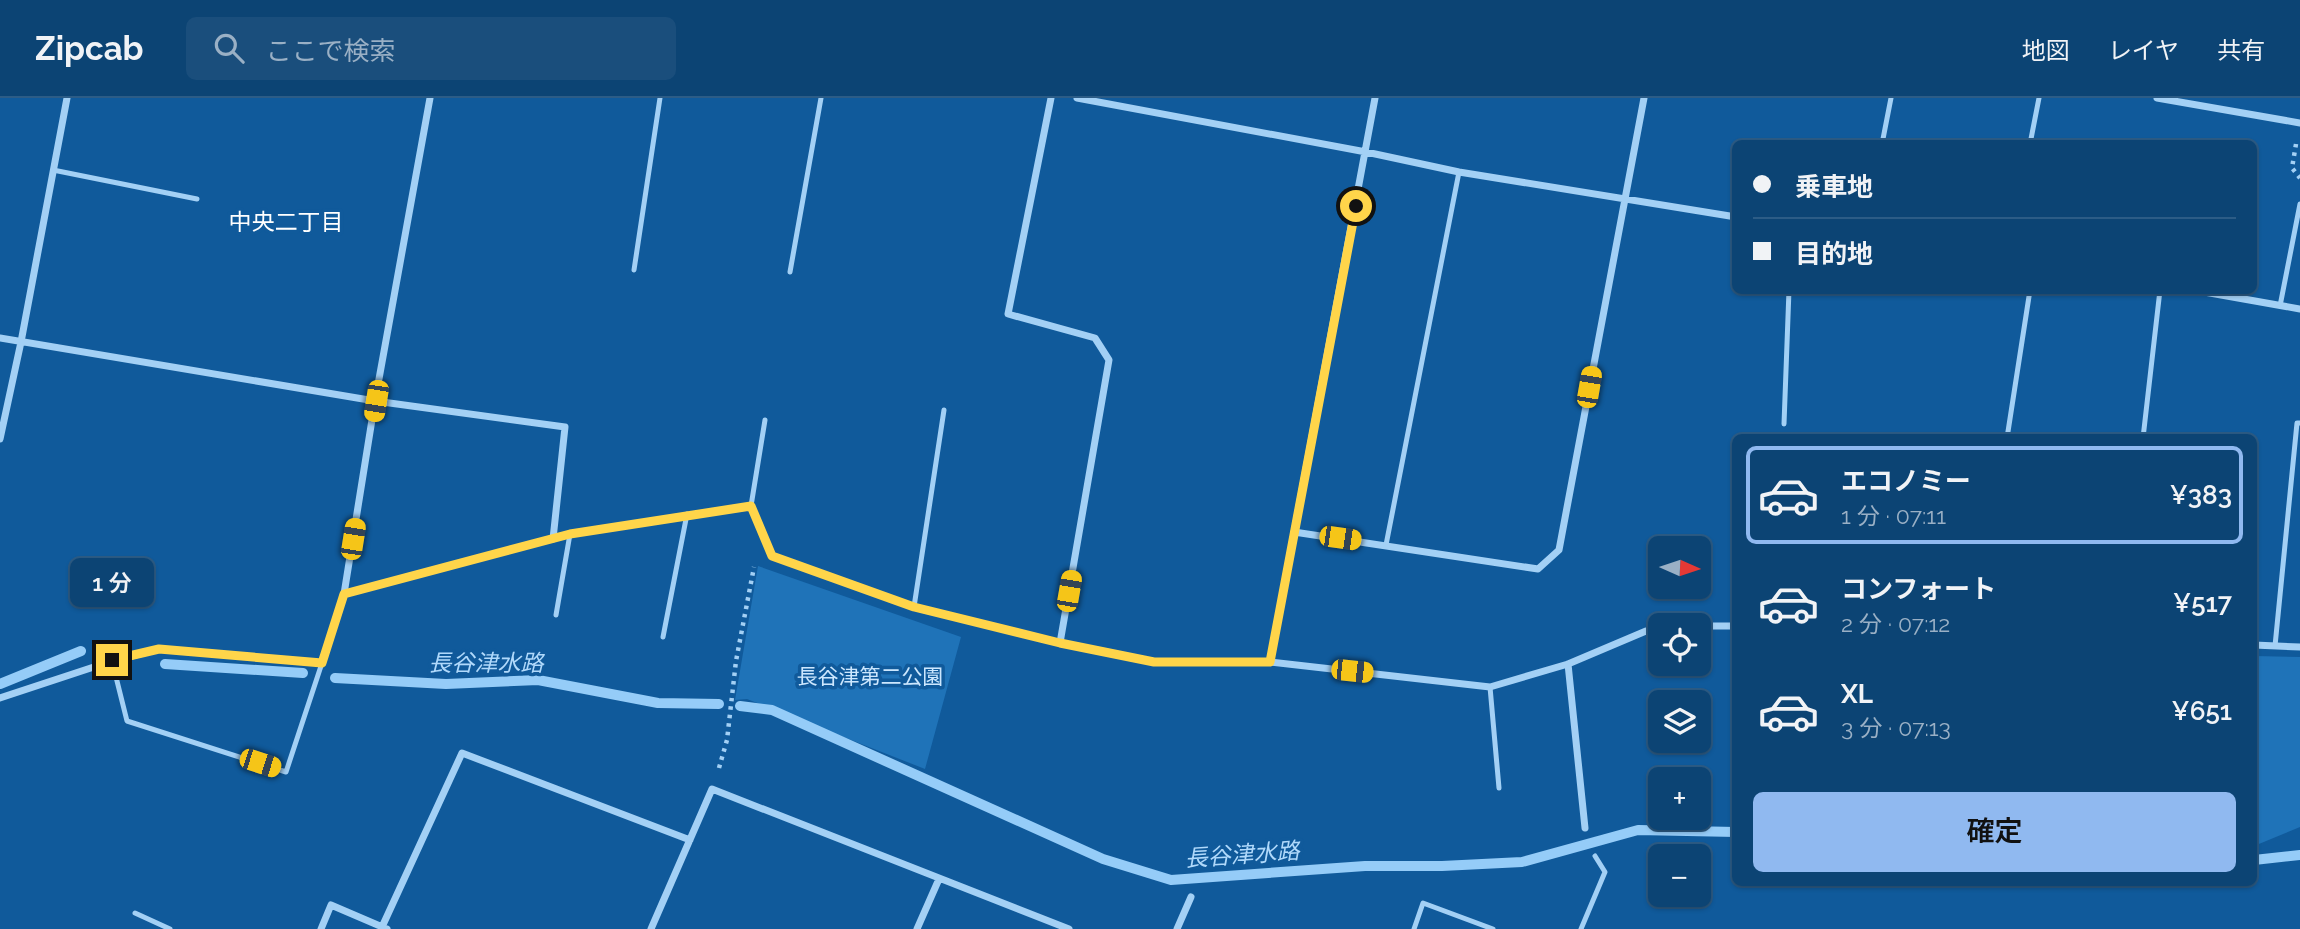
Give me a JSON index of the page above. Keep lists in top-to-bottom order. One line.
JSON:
{"districts":["中央二丁目"],"water":["長谷津水路"],"parks":["長谷津第二公園"],"north":"right","page":{"header":"Zipcab","search":"ここで検索","nav":["地図","レイヤ","共有"],"banner":["乗車地","目的地"],"list":[{"name":"エコノミー","note":"1 分 · 07:11","value":"¥383"},{"name":"コンフォート","note":"2 分 · 07:12","value":"¥517"},{"name":"XL","note":"3 分 · 07:13","value":"¥651"}],"map_buttons":["+","−"],"bubble":"1 分","buttons":"確定"}}
